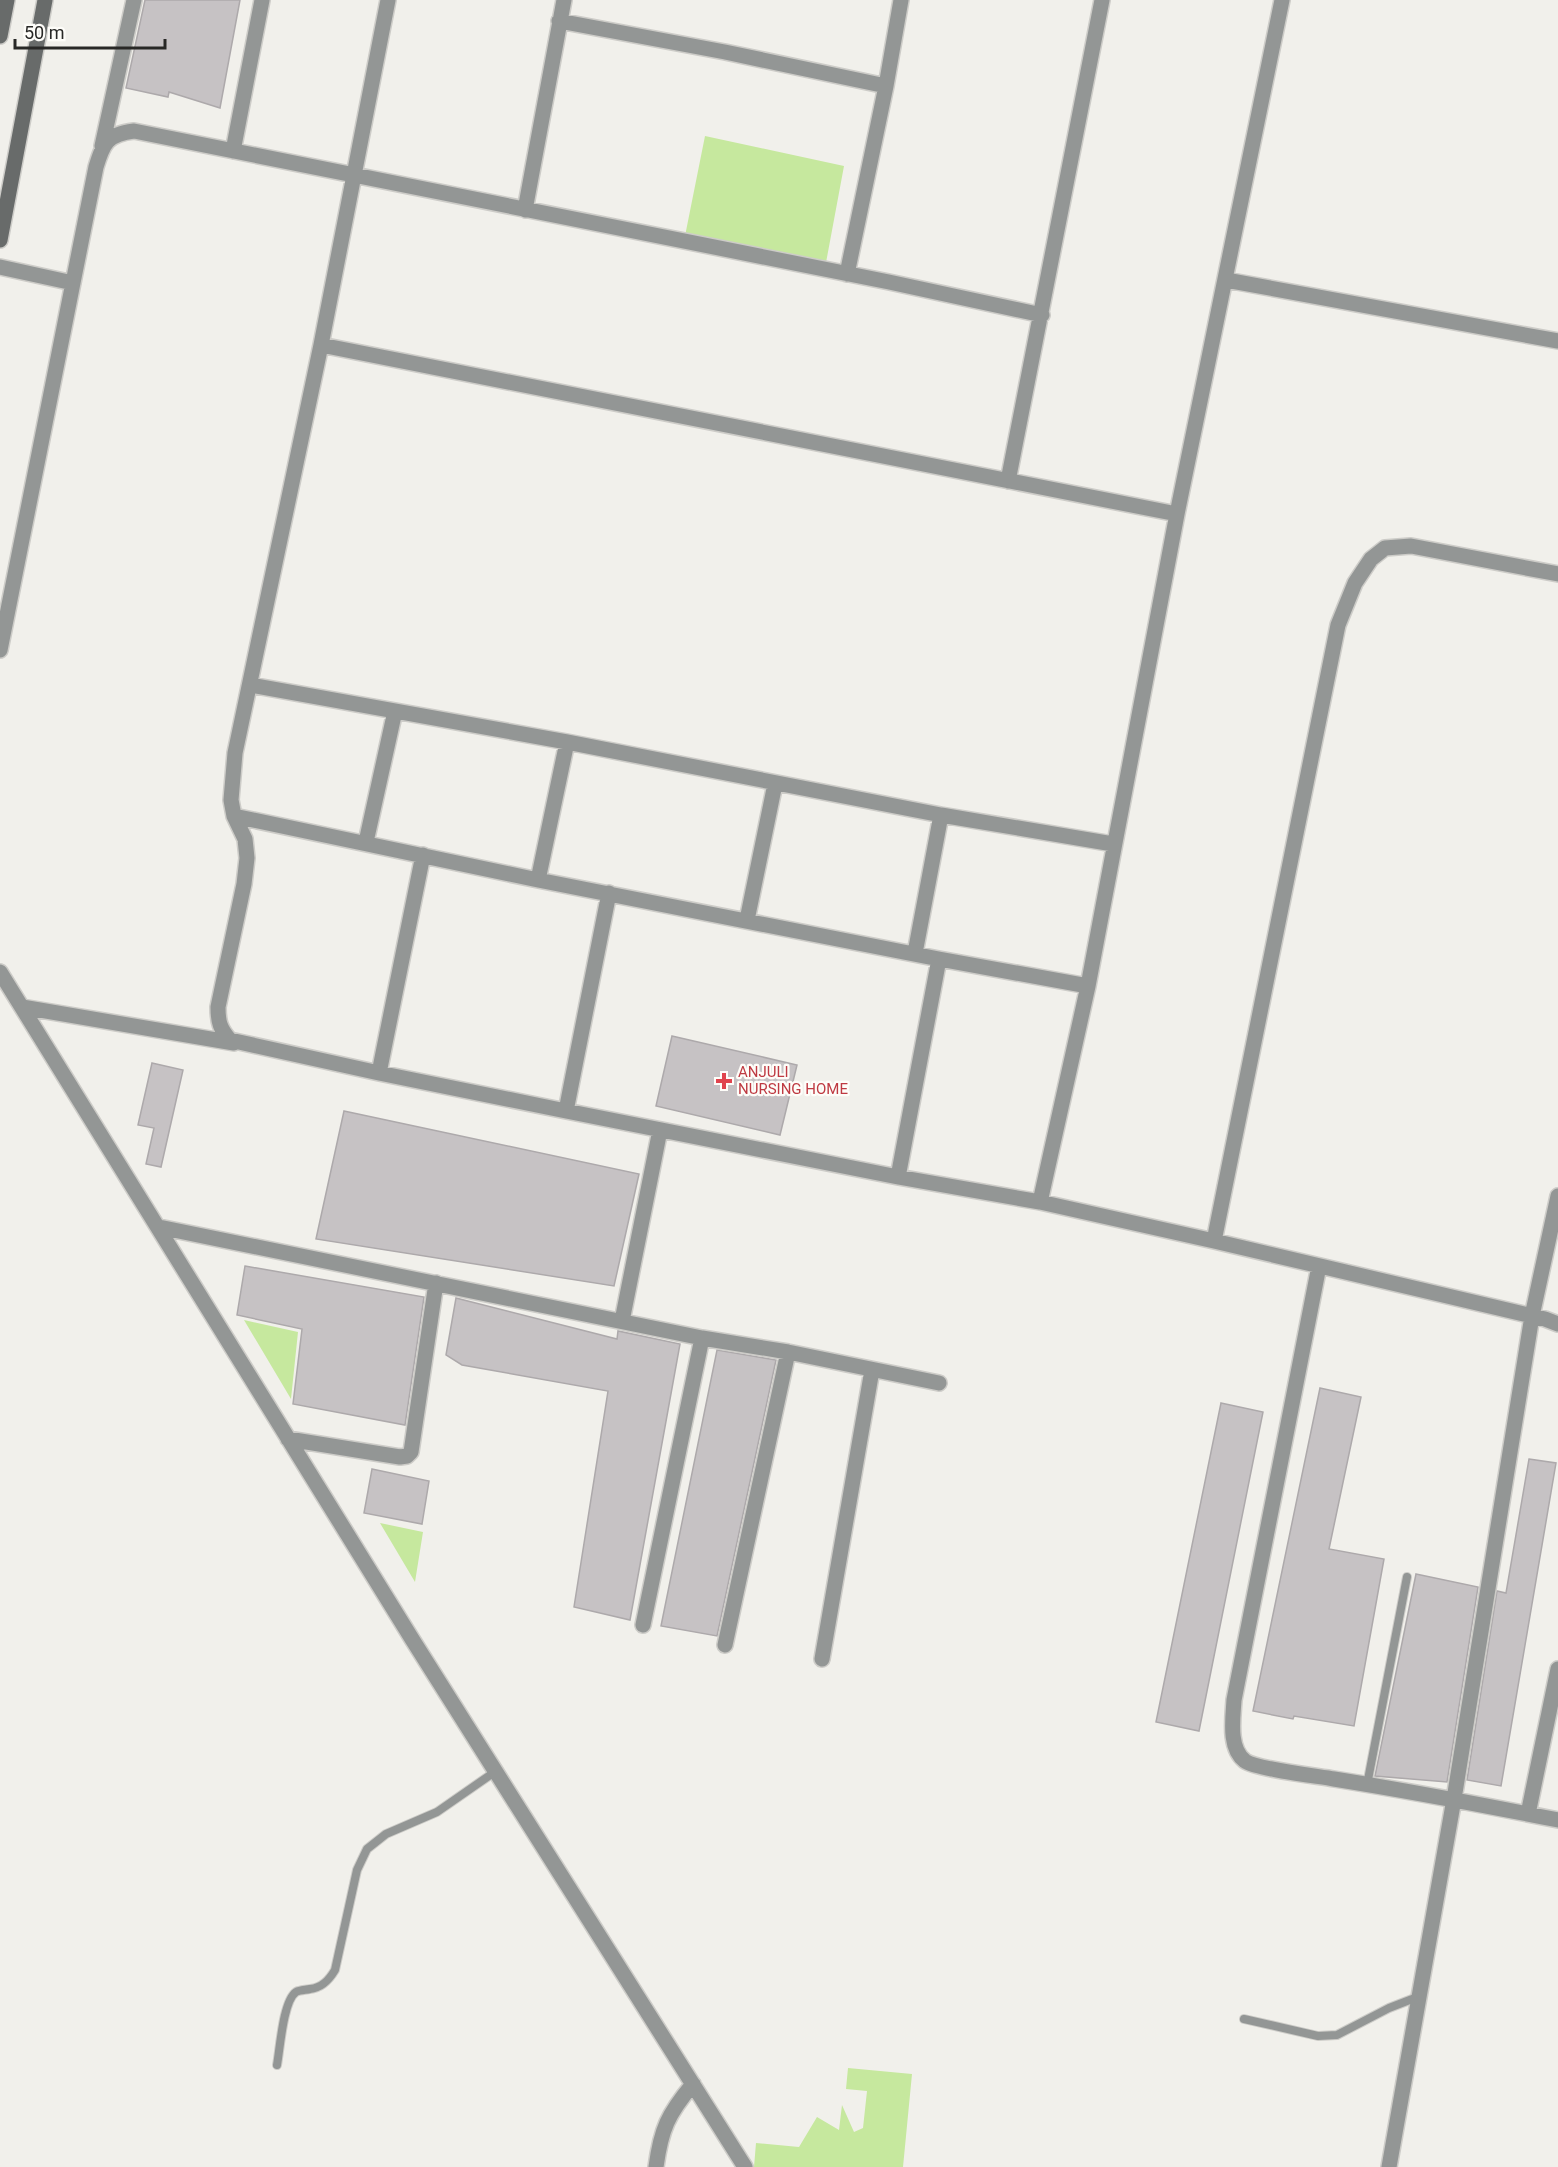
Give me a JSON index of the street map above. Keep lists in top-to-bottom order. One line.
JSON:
{"places":{"health":["ANJULI NURSING HOME"]},"scale_bar":"50 m"}
